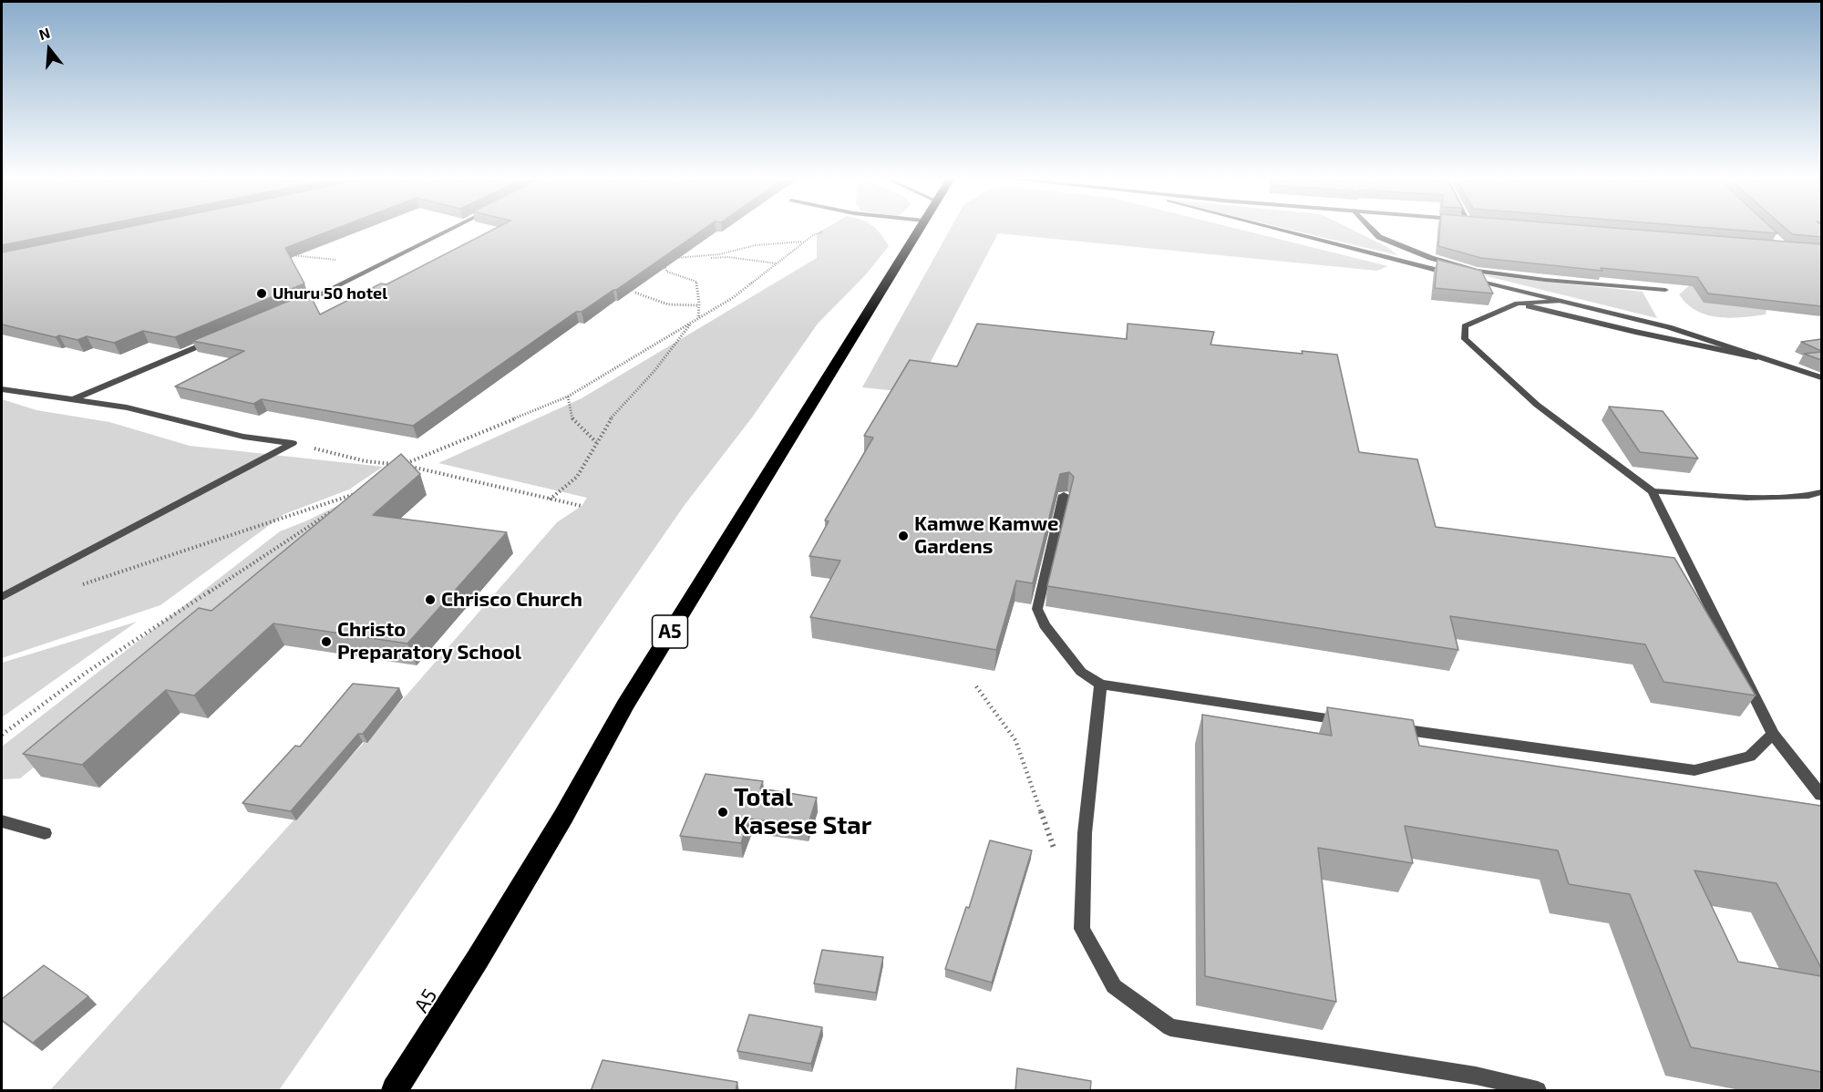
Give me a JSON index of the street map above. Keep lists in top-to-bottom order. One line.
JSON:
{"streets":{"highway":["A5"]},"places":["Uhuru 50 hotel","Kamwe Kamwe Gardens","Chrisco Church","Christo Preparatory School","Total Kasese Star"],"north":"top"}
